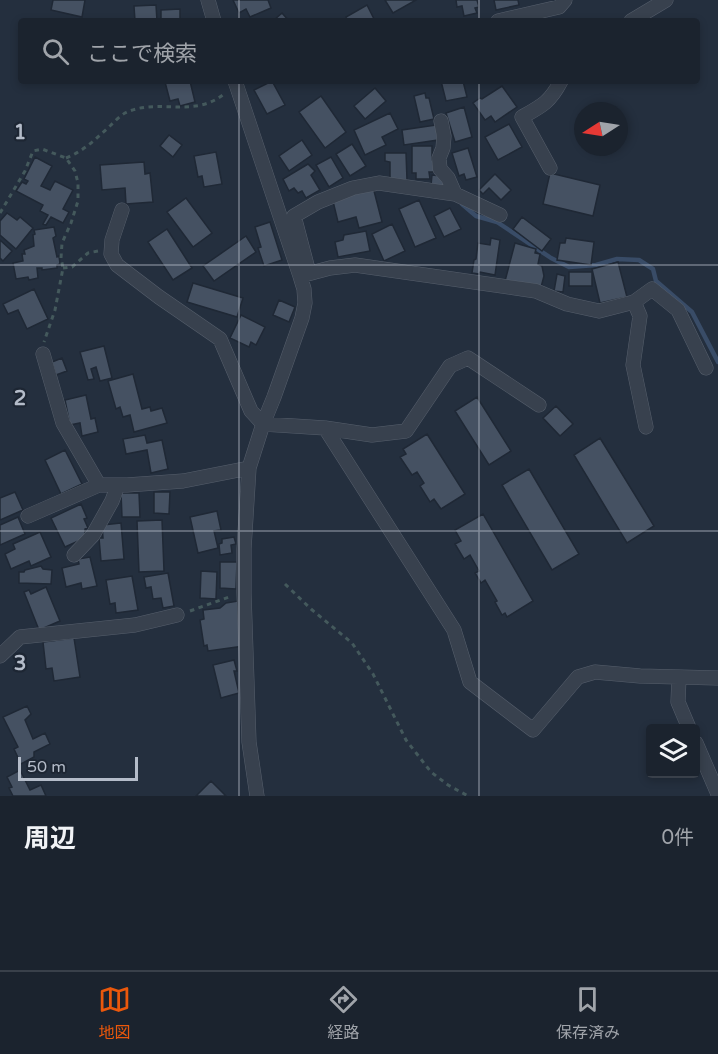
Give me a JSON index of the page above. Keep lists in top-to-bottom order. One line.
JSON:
{"scale_bar":"50 m","north":"left","page":{"search":"ここで検索","scale":"50 m","heading":["周辺","0件"],"nav":["地図","経路","保存済み"]},"grid":{"rows":["1","2","3"]}}
